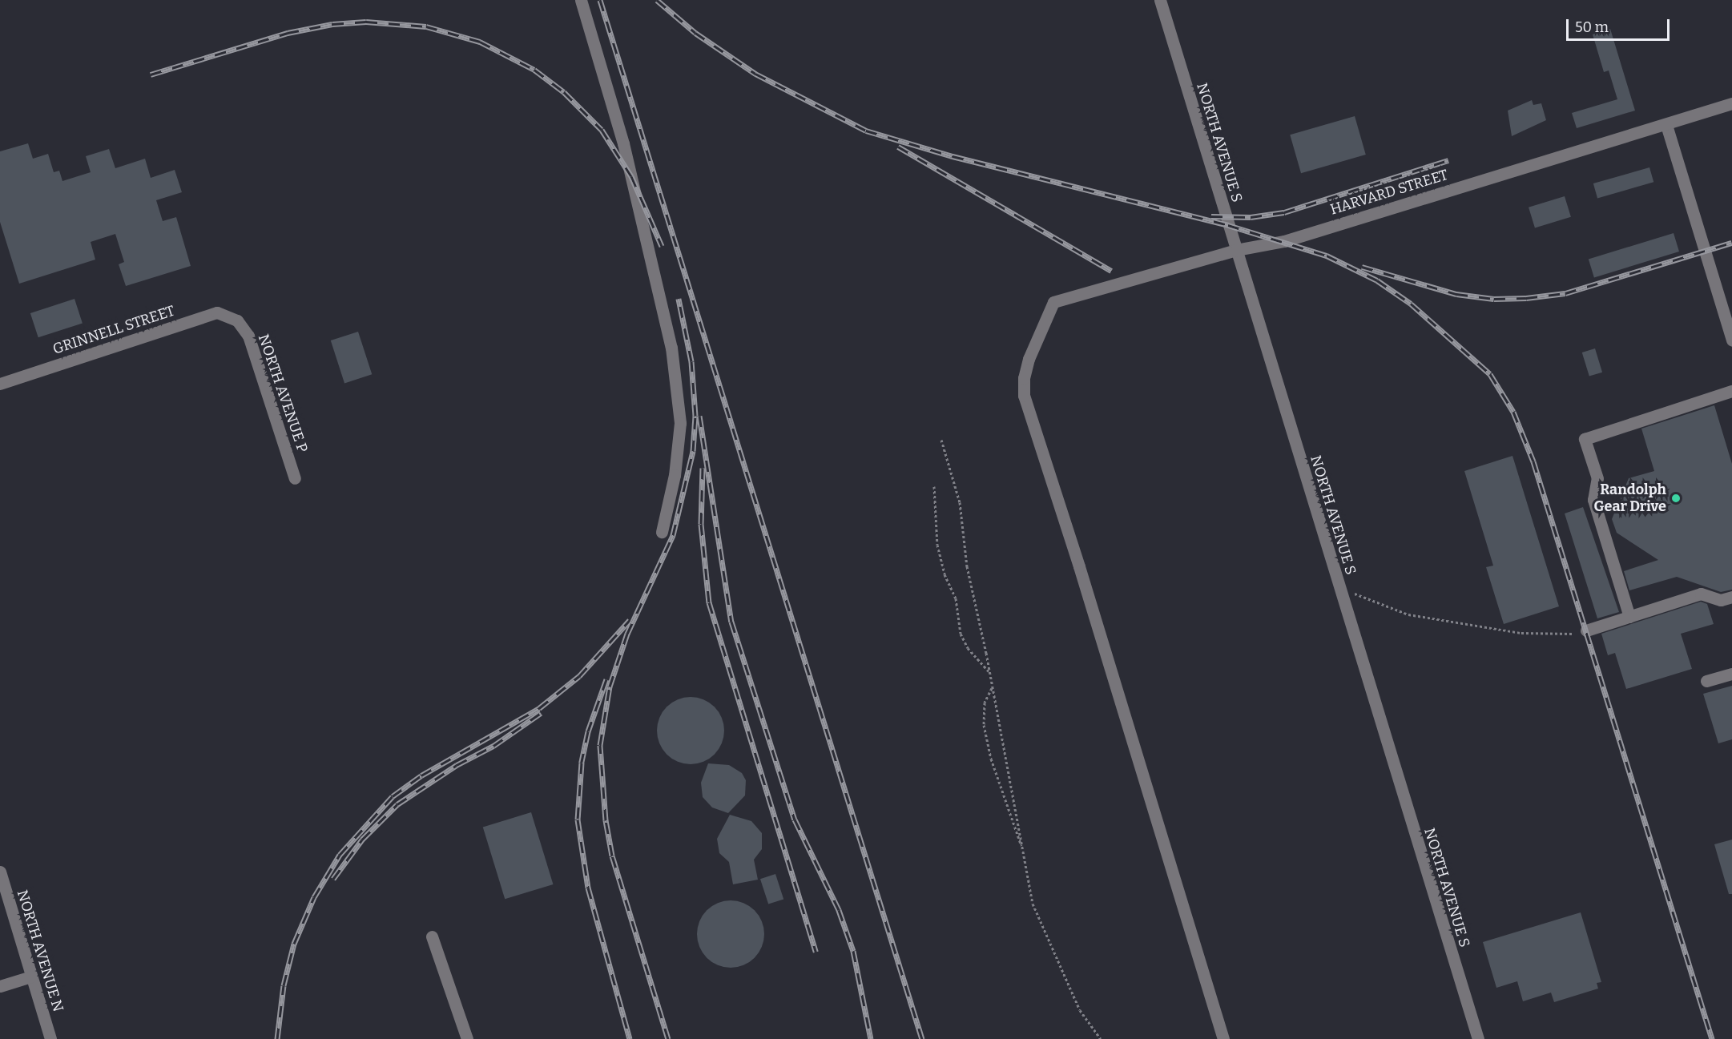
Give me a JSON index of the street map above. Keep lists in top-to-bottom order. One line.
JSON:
{"streets":{"street":["NORTH AVENUE S","HARVARD STREET","GRINNELL STREET","NORTH AVENUE P","NORTH AVENUE N"]},"crossings":[["NORTH AVENUE S","HARVARD STREET"],["GRINNELL STREET","NORTH AVENUE P"]],"places":["Randolph Gear Drive"],"scale_bar":"50 m"}
